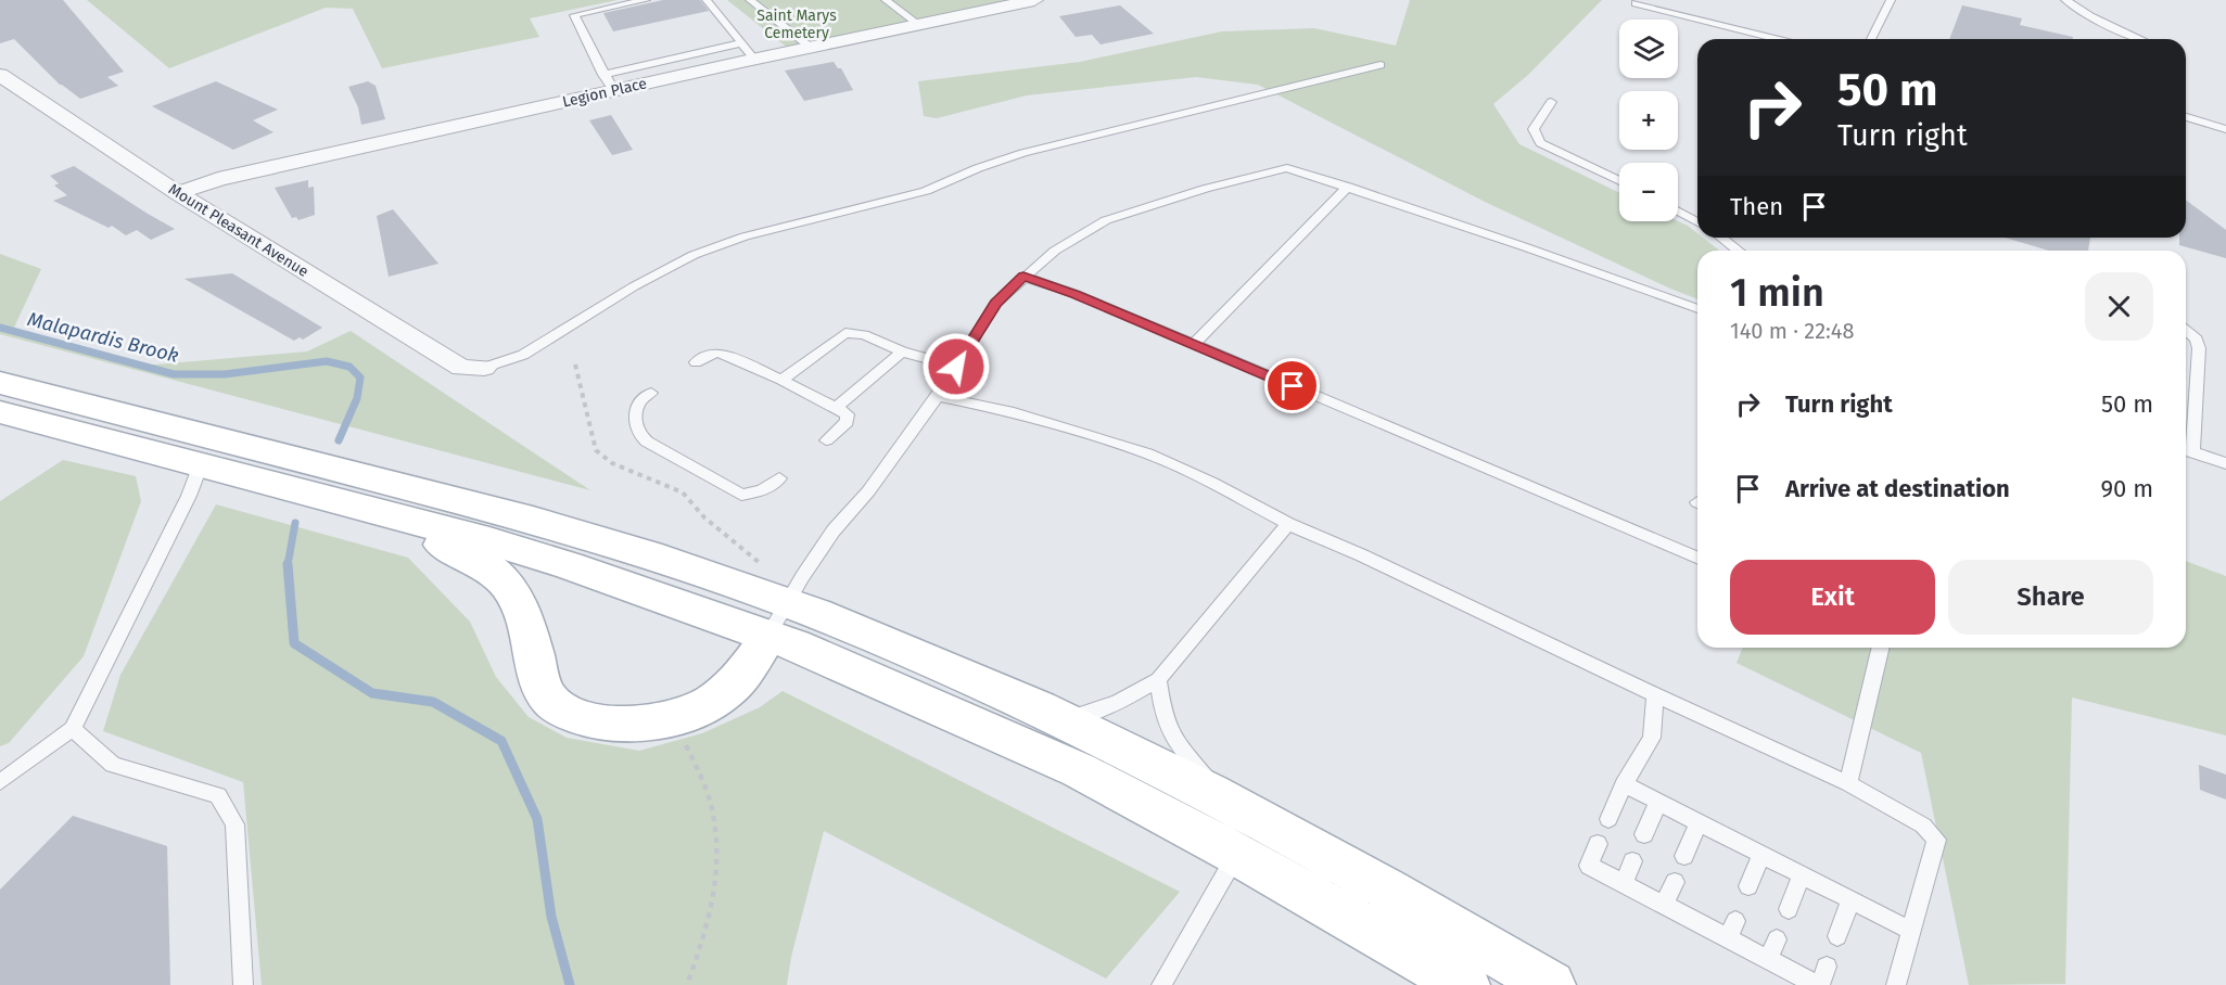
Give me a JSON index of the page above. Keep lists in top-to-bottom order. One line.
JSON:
{"streets":{"street":["Legion Place","Mount Pleasant Avenue"]},"crossings":[["Legion Place","Mount Pleasant Avenue"]],"water":["Malapardis Brook"],"parks":["Saint Marys Cemetery"],"page":{"map_buttons":["+","−"],"turn":["50 m","Turn right"],"then":"Then","heading":["1 min","140 m · 22:48"],"list":[{"name":"Turn right","value":"50 m"},{"name":"Arrive at destination","value":"90 m"}],"buttons":["Exit","Share"]}}
